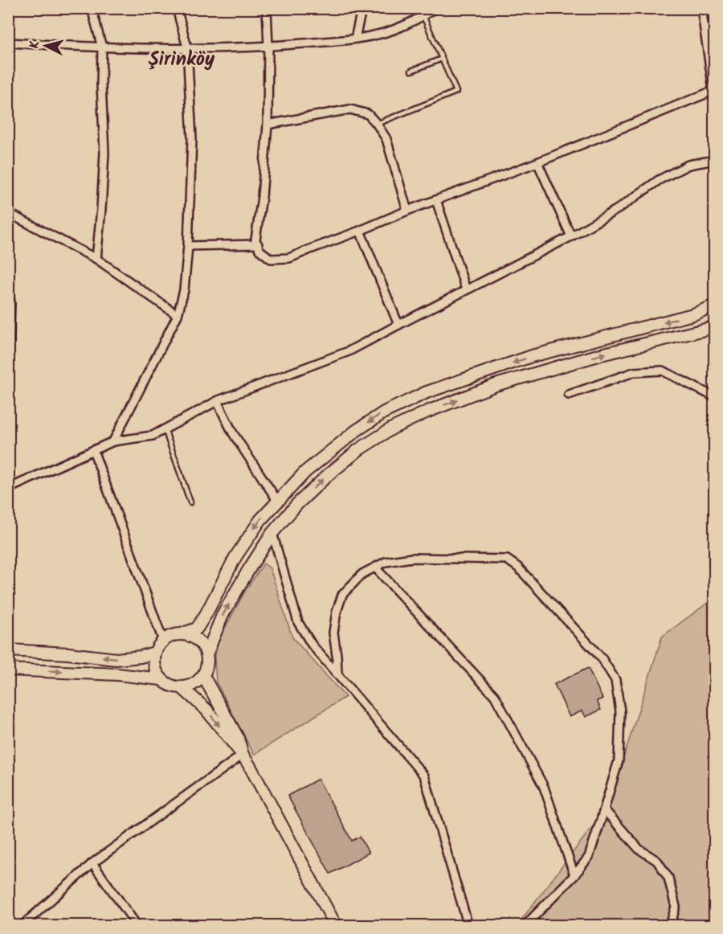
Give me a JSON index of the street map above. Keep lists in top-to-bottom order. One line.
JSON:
{"districts":["Şirinköy"],"north":"left"}
